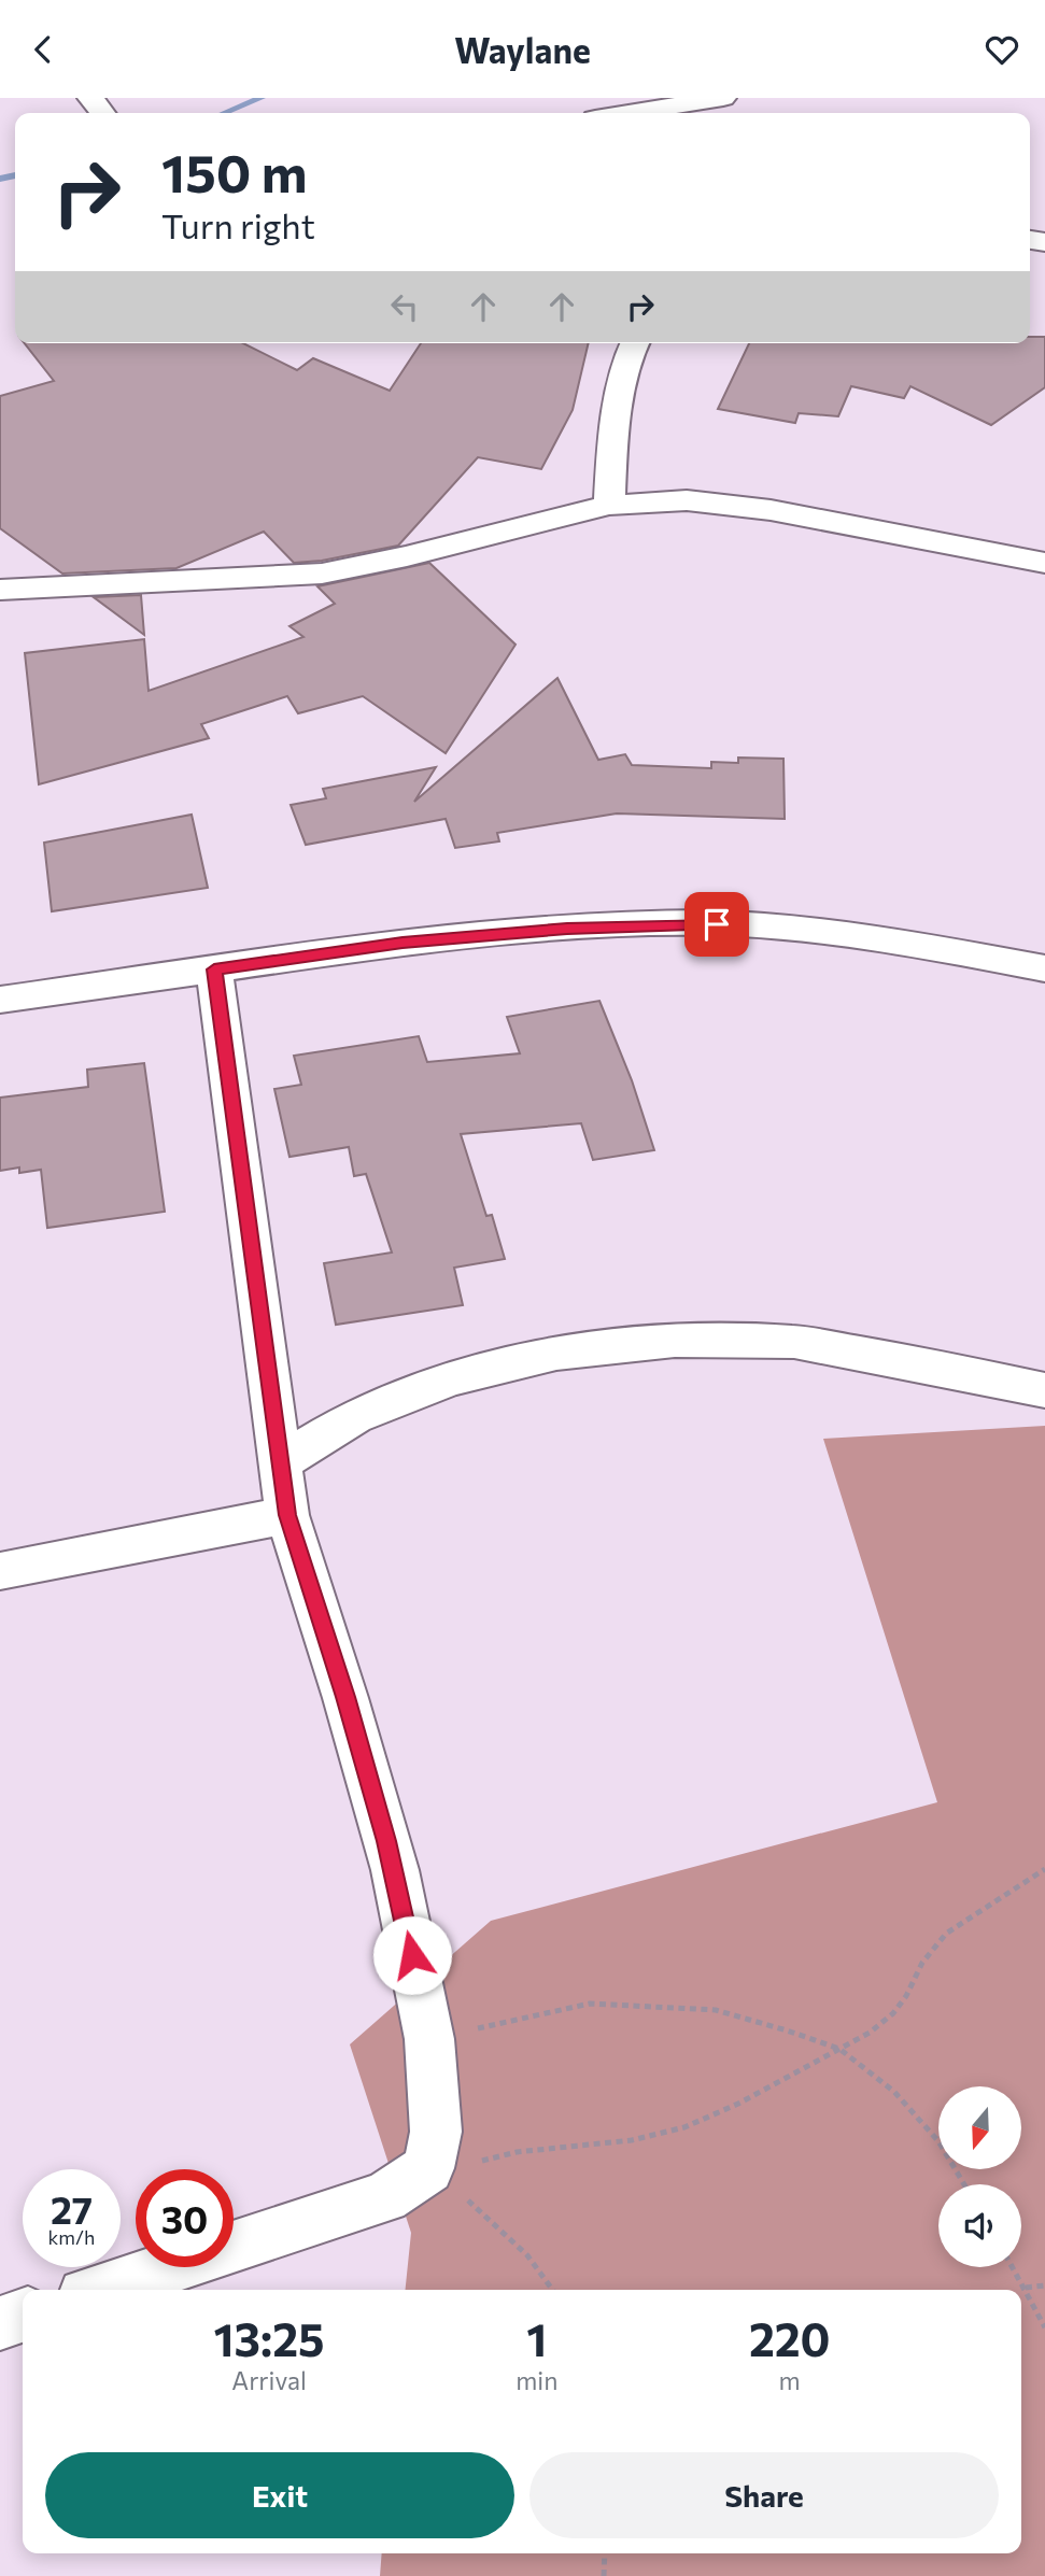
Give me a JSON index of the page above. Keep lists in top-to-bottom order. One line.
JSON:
{"north":"bottom","page":{"header":"Waylane","turn":["150 m","Turn right"],"speed":"27 km/h","limit":"30","eta":["13:25","Arrival","1","min","220","m"],"buttons":["Exit","Share"]}}
